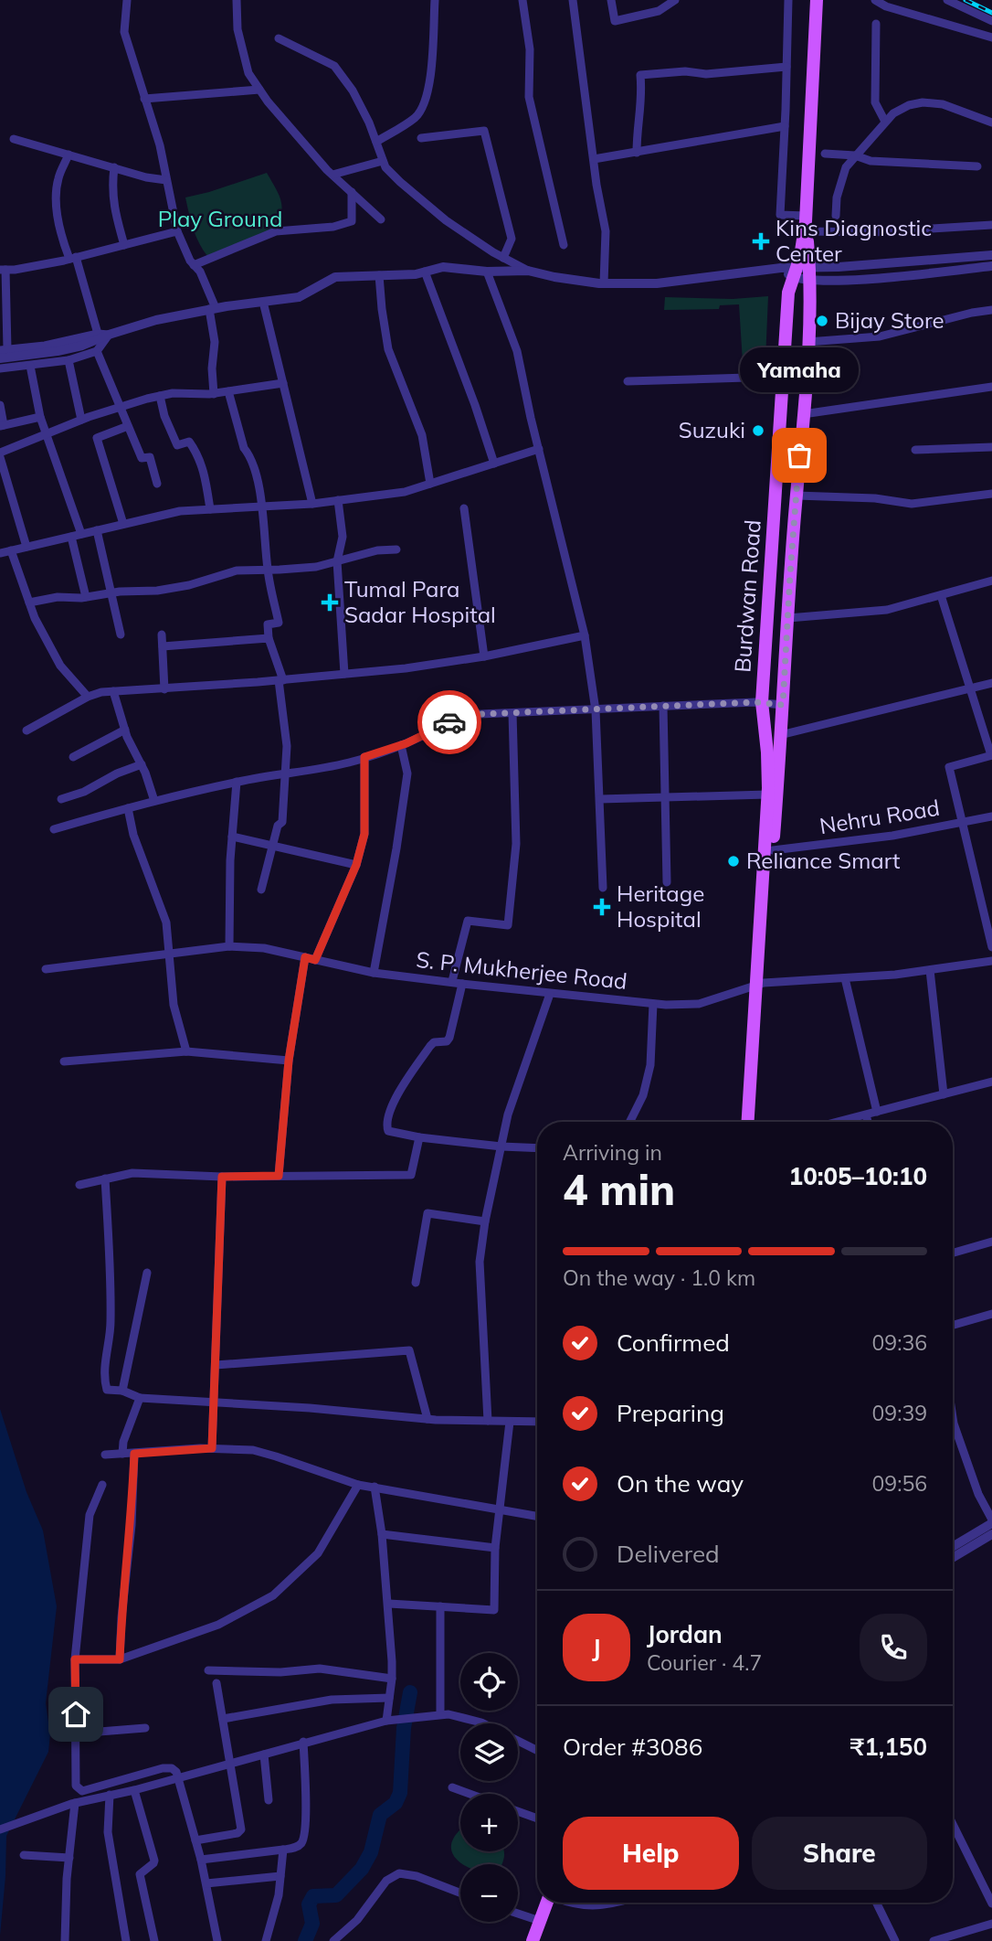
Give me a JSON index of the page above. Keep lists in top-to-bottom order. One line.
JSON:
{"streets":{"main road":["Burdwan Road"],"street":["Nehru Road","S. P. Mukherjee Road"]},"crossings":[["Burdwan Road","Nehru Road"],["Burdwan Road","S. P. Mukherjee Road"]],"parks":["Play Ground"],"places":{"health":["Kins Diagnostic Center","Tumal Para Sadar Hospital","Heritage Hospital"],"other":["Bijay Store","Suzuki","Yamaha","Reliance Smart"]},"page":{"bubble":"Yamaha","heading":["4 min","Arriving in","10:05–10:10"],"panel":["Jordan","Courier · 4.7","Order #3086","₹1,150"],"bar":"On the way · 1.0 km","list":[["Confirmed","09:36"],["Preparing","09:39"],["On the way","09:56"],"Delivered"],"round":"J","map_buttons":["+","−"],"buttons":["Help","Share"]}}
